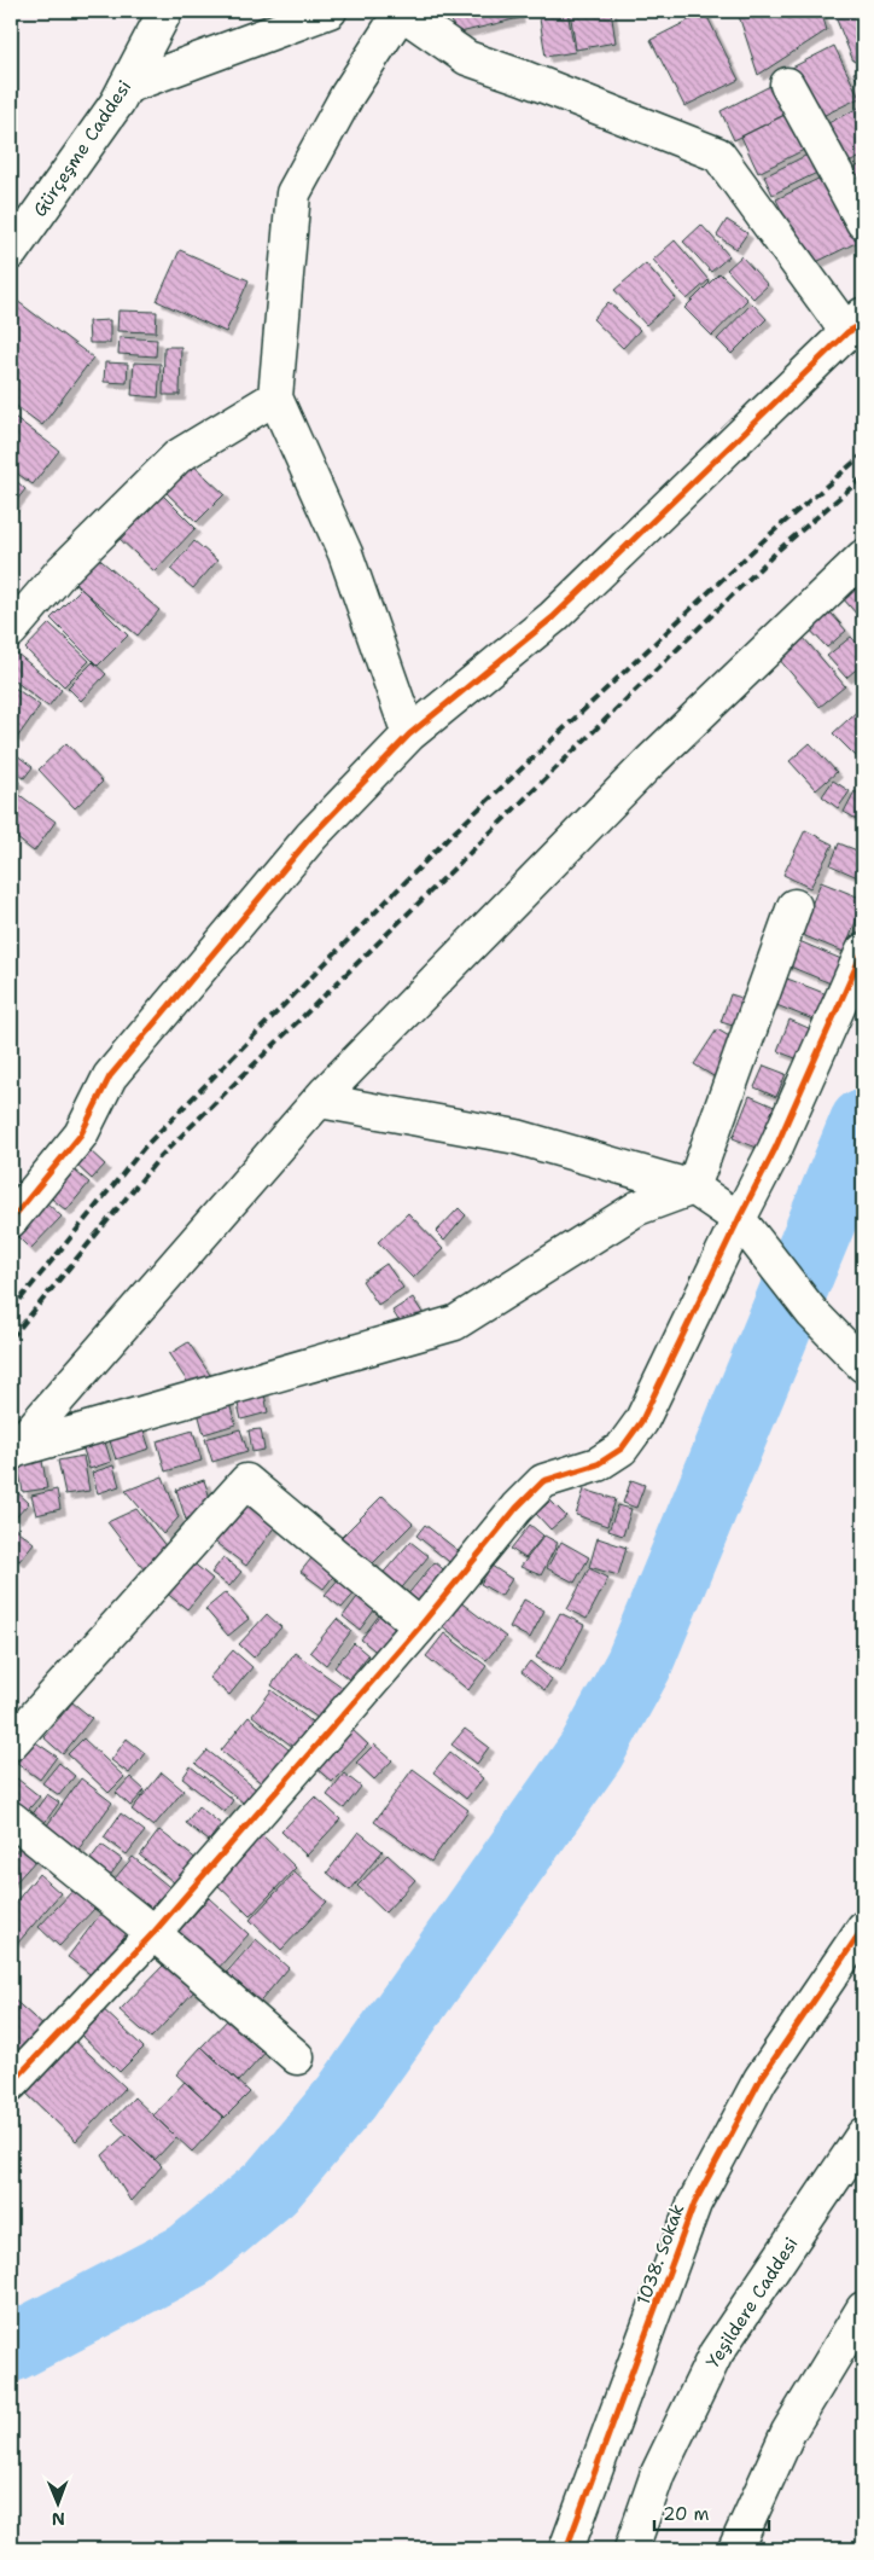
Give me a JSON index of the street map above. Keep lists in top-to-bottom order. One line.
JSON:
{"streets":{"main road":["Gürçeşme Caddesi","1038. Sokak","Yeşildere Caddesi"]},"scale_bar":"20 m","north":"bottom"}
